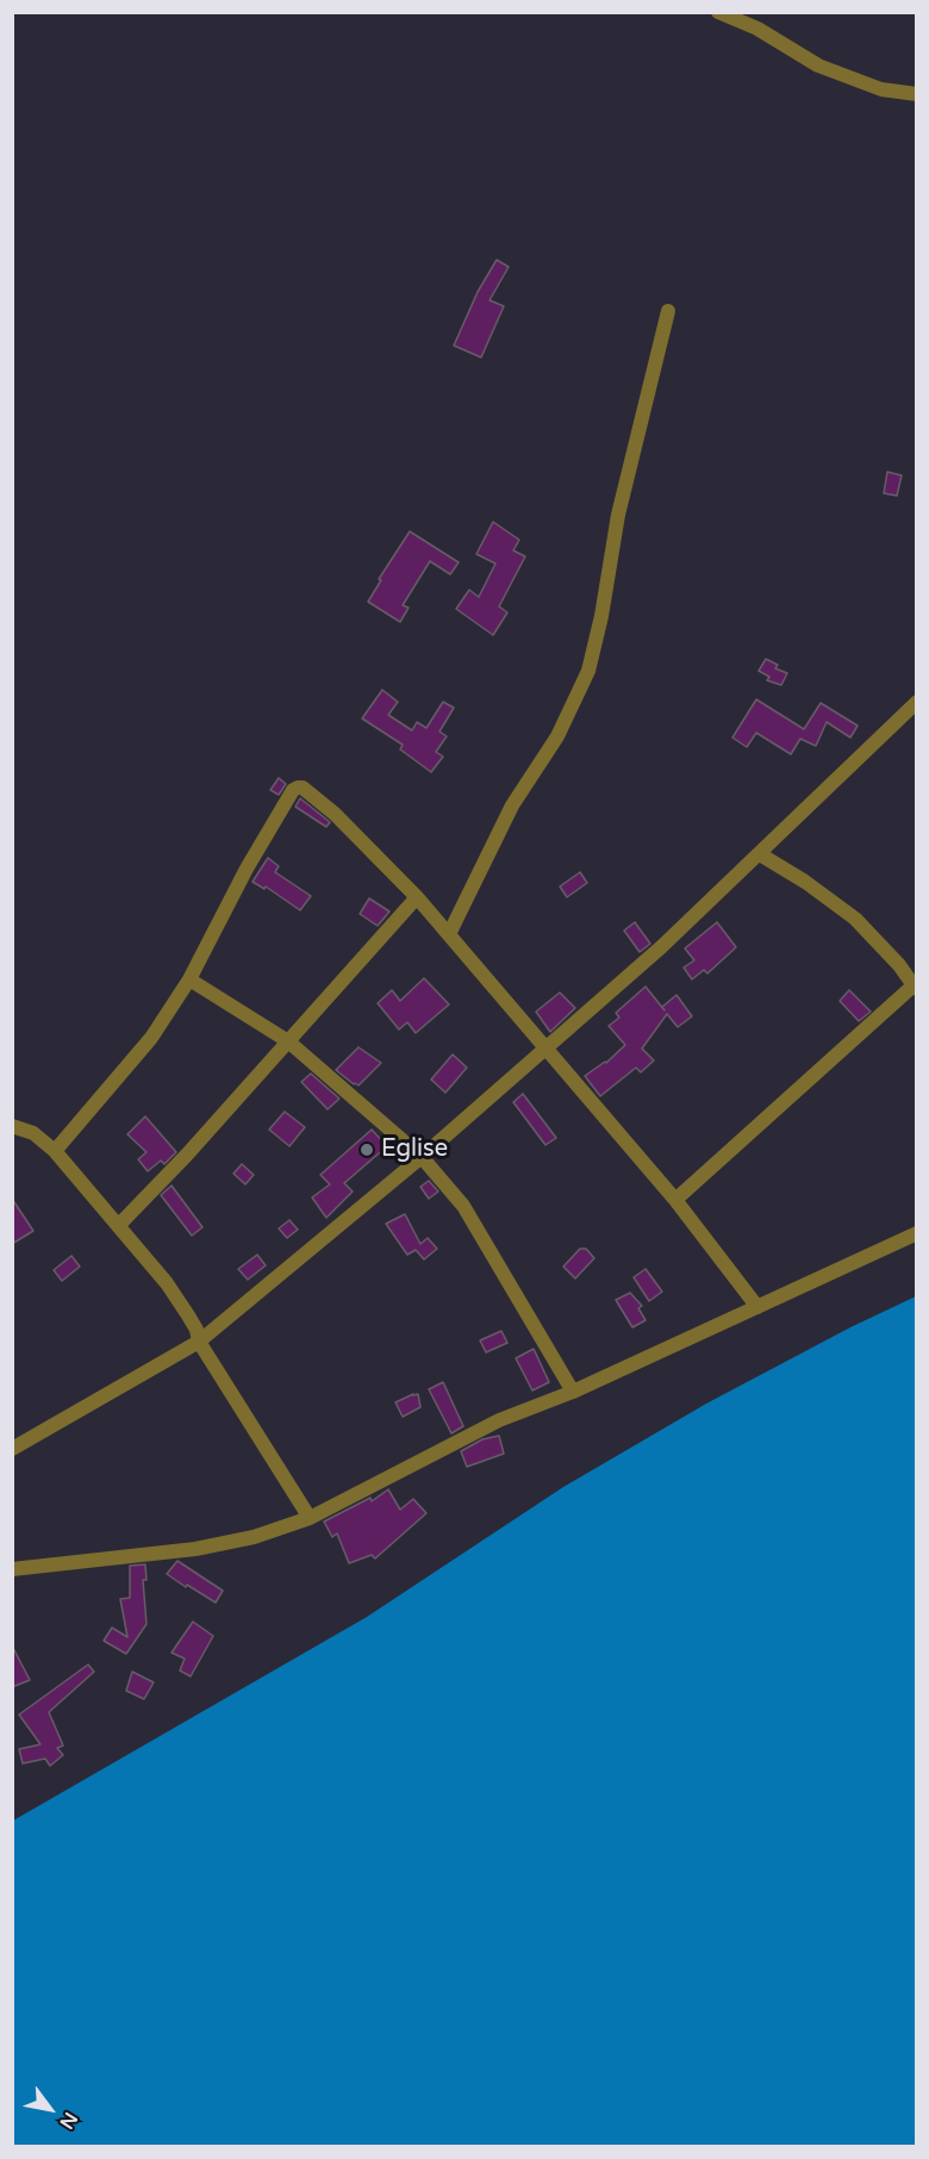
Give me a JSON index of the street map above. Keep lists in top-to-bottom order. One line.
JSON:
{"places":["Eglise"],"north":"bottom right"}
